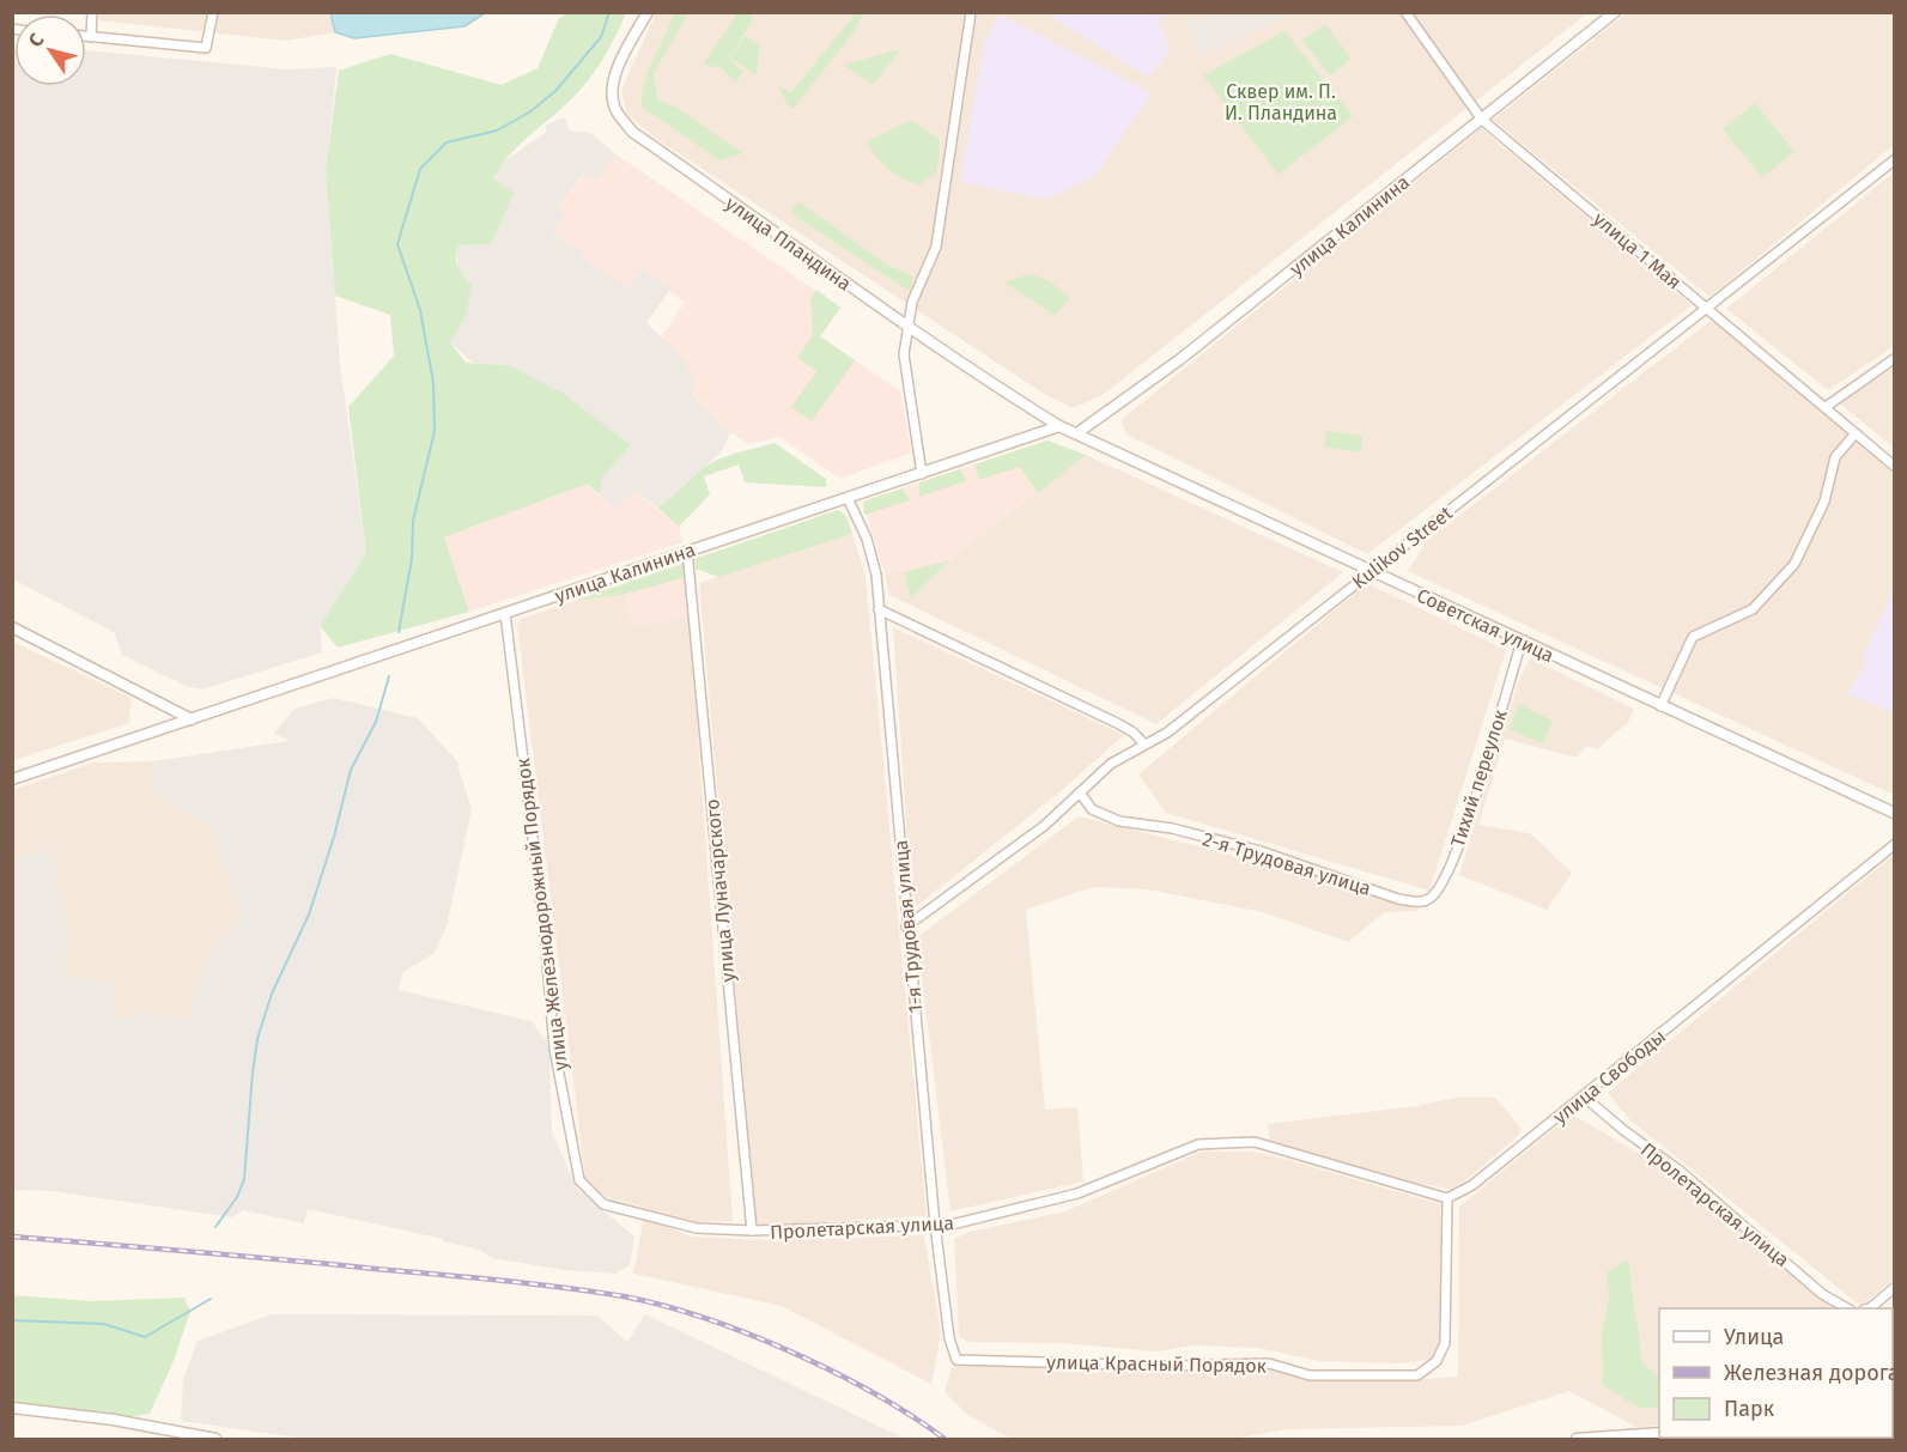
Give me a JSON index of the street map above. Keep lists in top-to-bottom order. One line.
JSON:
{"streets":{"street":["улица Калинина","улица Пландина","улица 1 Мая","Kulikov Street","Советская улица","Тихий переулок","2-я Трудовая улица","улица Луначарского","улица Железнодорожный Порядок","1-я Трудовая улица","улица Свободы","Пролетарская улица","улица Красный Порядок"]},"crossings":[["улица Калинина","улица Пландина"],["улица Калинина","улица 1 Мая"],["улица Калинина","Советская улица"],["улица Калинина","улица Луначарского"],["улица Калинина","улица Железнодорожный Порядок"],["улица Калинина","1-я Трудовая улица"],["улица Пландина","Советская улица"],["улица 1 Мая","Kulikov Street"],["Kulikov Street","Советская улица"],["Kulikov Street","2-я Трудовая улица"],["Kulikov Street","1-я Трудовая улица"],["Советская улица","Тихий переулок"],["Тихий переулок","2-я Трудовая улица"],["улица Луначарского","Пролетарская улица"],["улица Железнодорожный Порядок","Пролетарская улица"],["1-я Трудовая улица","Пролетарская улица"],["1-я Трудовая улица","улица Красный Порядок"],["улица Свободы","Пролетарская улица"],["улица Свободы","улица Красный Порядок"],["Пролетарская улица","улица Красный Порядок"]],"parks":["Сквер им. П. И. Пландина"],"legend":["Улица","Железная дорога","Парк"],"north":"top left"}
